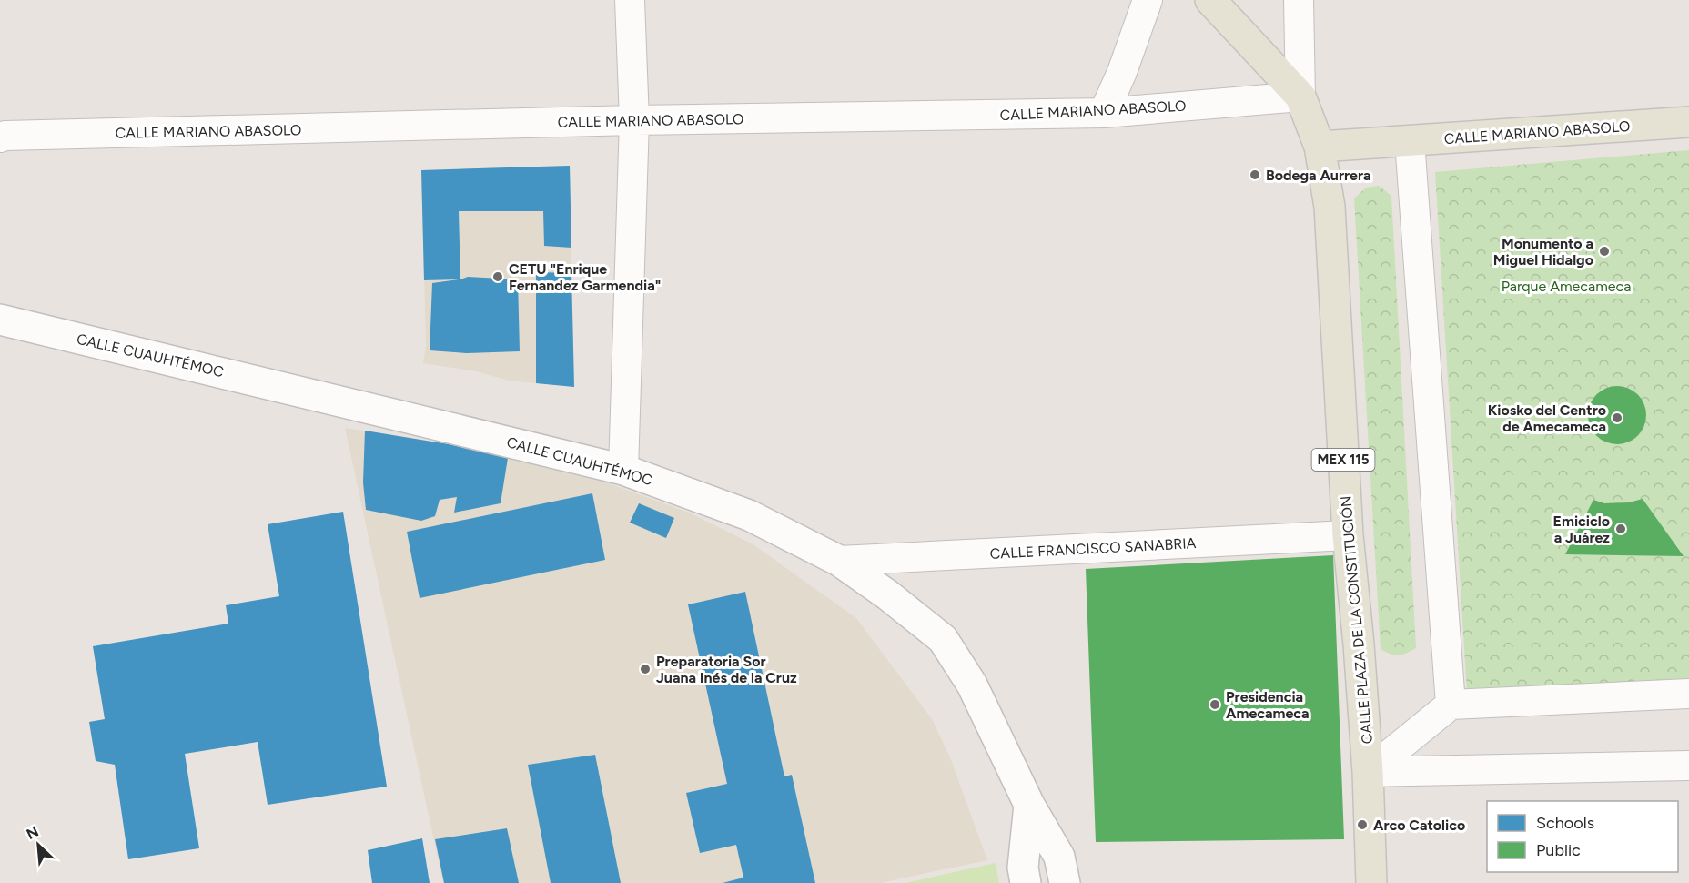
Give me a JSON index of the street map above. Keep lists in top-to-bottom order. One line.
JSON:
{"streets":{"main road":["CALLE MARIANO ABASOLO","CALLE CUAUHTÉMOC","MEX 115","CALLE PLAZA DE LA CONSTITUCIÓN"],"street":["CALLE FRANCISCO SANABRIA"]},"crossings":[["CALLE MARIANO ABASOLO","MEX 115"],["CALLE MARIANO ABASOLO","CALLE PLAZA DE LA CONSTITUCIÓN"],["CALLE CUAUHTÉMOC","CALLE FRANCISCO SANABRIA"],["MEX 115","CALLE PLAZA DE LA CONSTITUCIÓN"],["CALLE FRANCISCO SANABRIA","CALLE PLAZA DE LA CONSTITUCIÓN"]],"parks":["Parque Amecameca"],"places":["Bodega Aurrera","Monumento a Miguel Hidalgo","CETU \"Enrique Fernandez Garmendia\"","Kiosko del Centro de Amecameca","Emiciclo a Juárez","Preparatoria Sor Juana Inés de la Cruz","Presidencia Amecameca","Arco Catolico"],"legend":["Schools","Public"],"north":"top left"}
